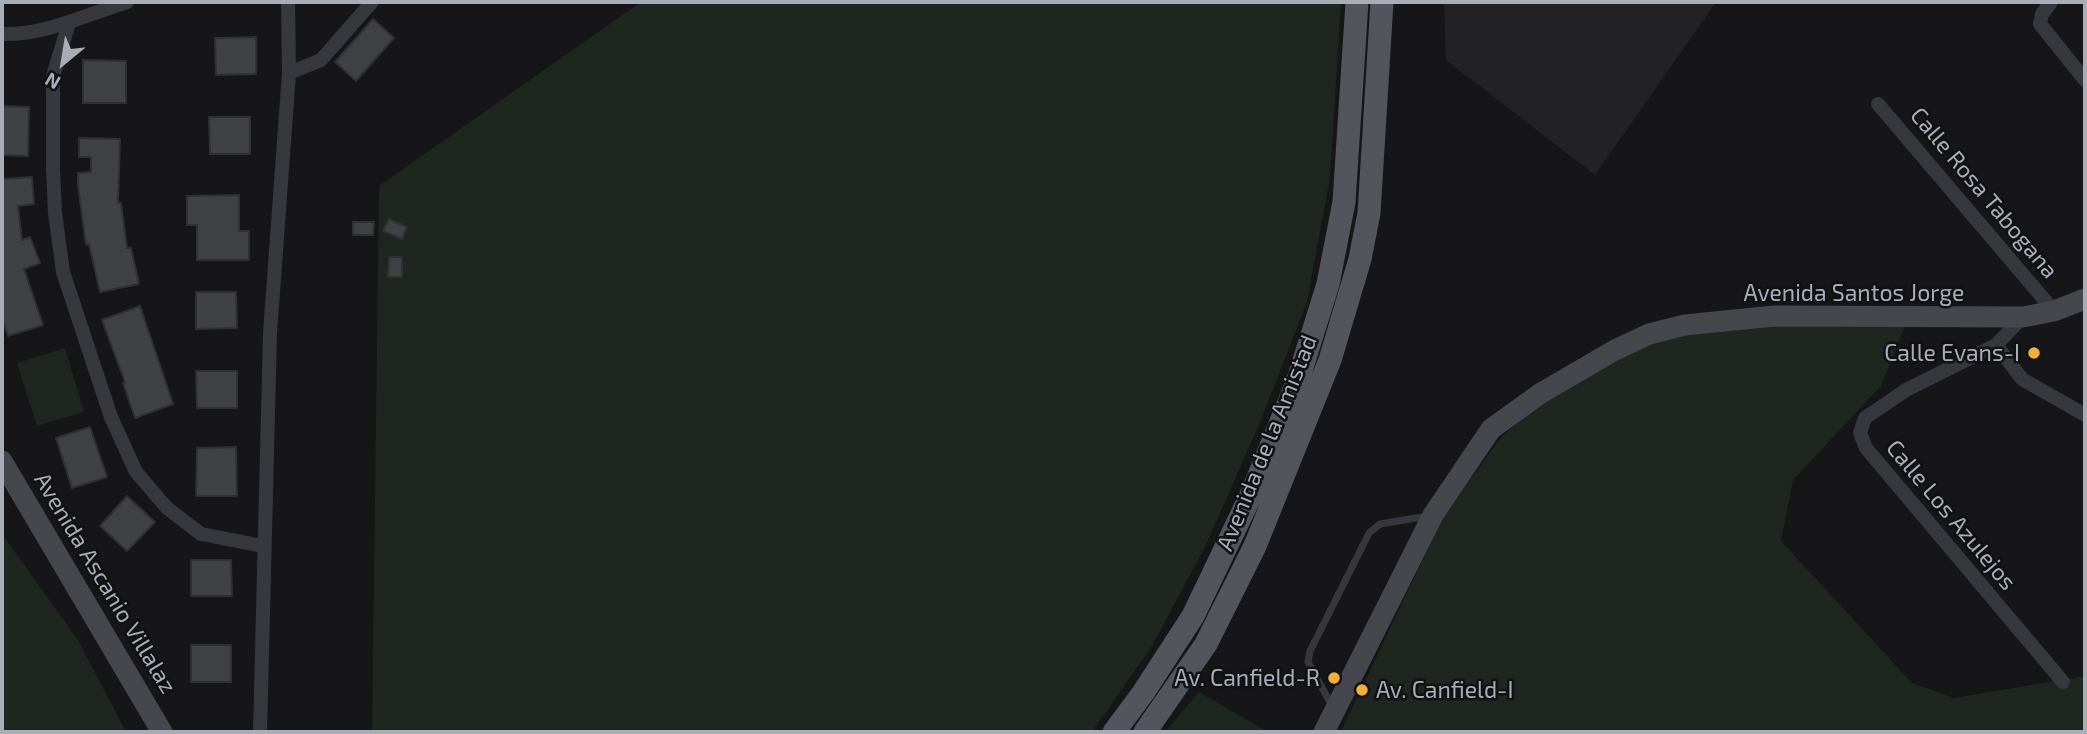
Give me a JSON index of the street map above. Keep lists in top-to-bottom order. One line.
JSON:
{"streets":{"main road":["Avenida Santos Jorge","Avenida de la Amistad","Avenida Ascanio Villalaz"],"street":["Calle Rosa Tabogana","Calle Los Azulejos"]},"crossings":[["Calle Rosa Tabogana","Avenida Santos Jorge"],["Avenida Santos Jorge","Calle Los Azulejos"]],"places":["Calle Evans-I","Av. Canfield-R","Av. Canfield-I"],"north":"bottom left"}
